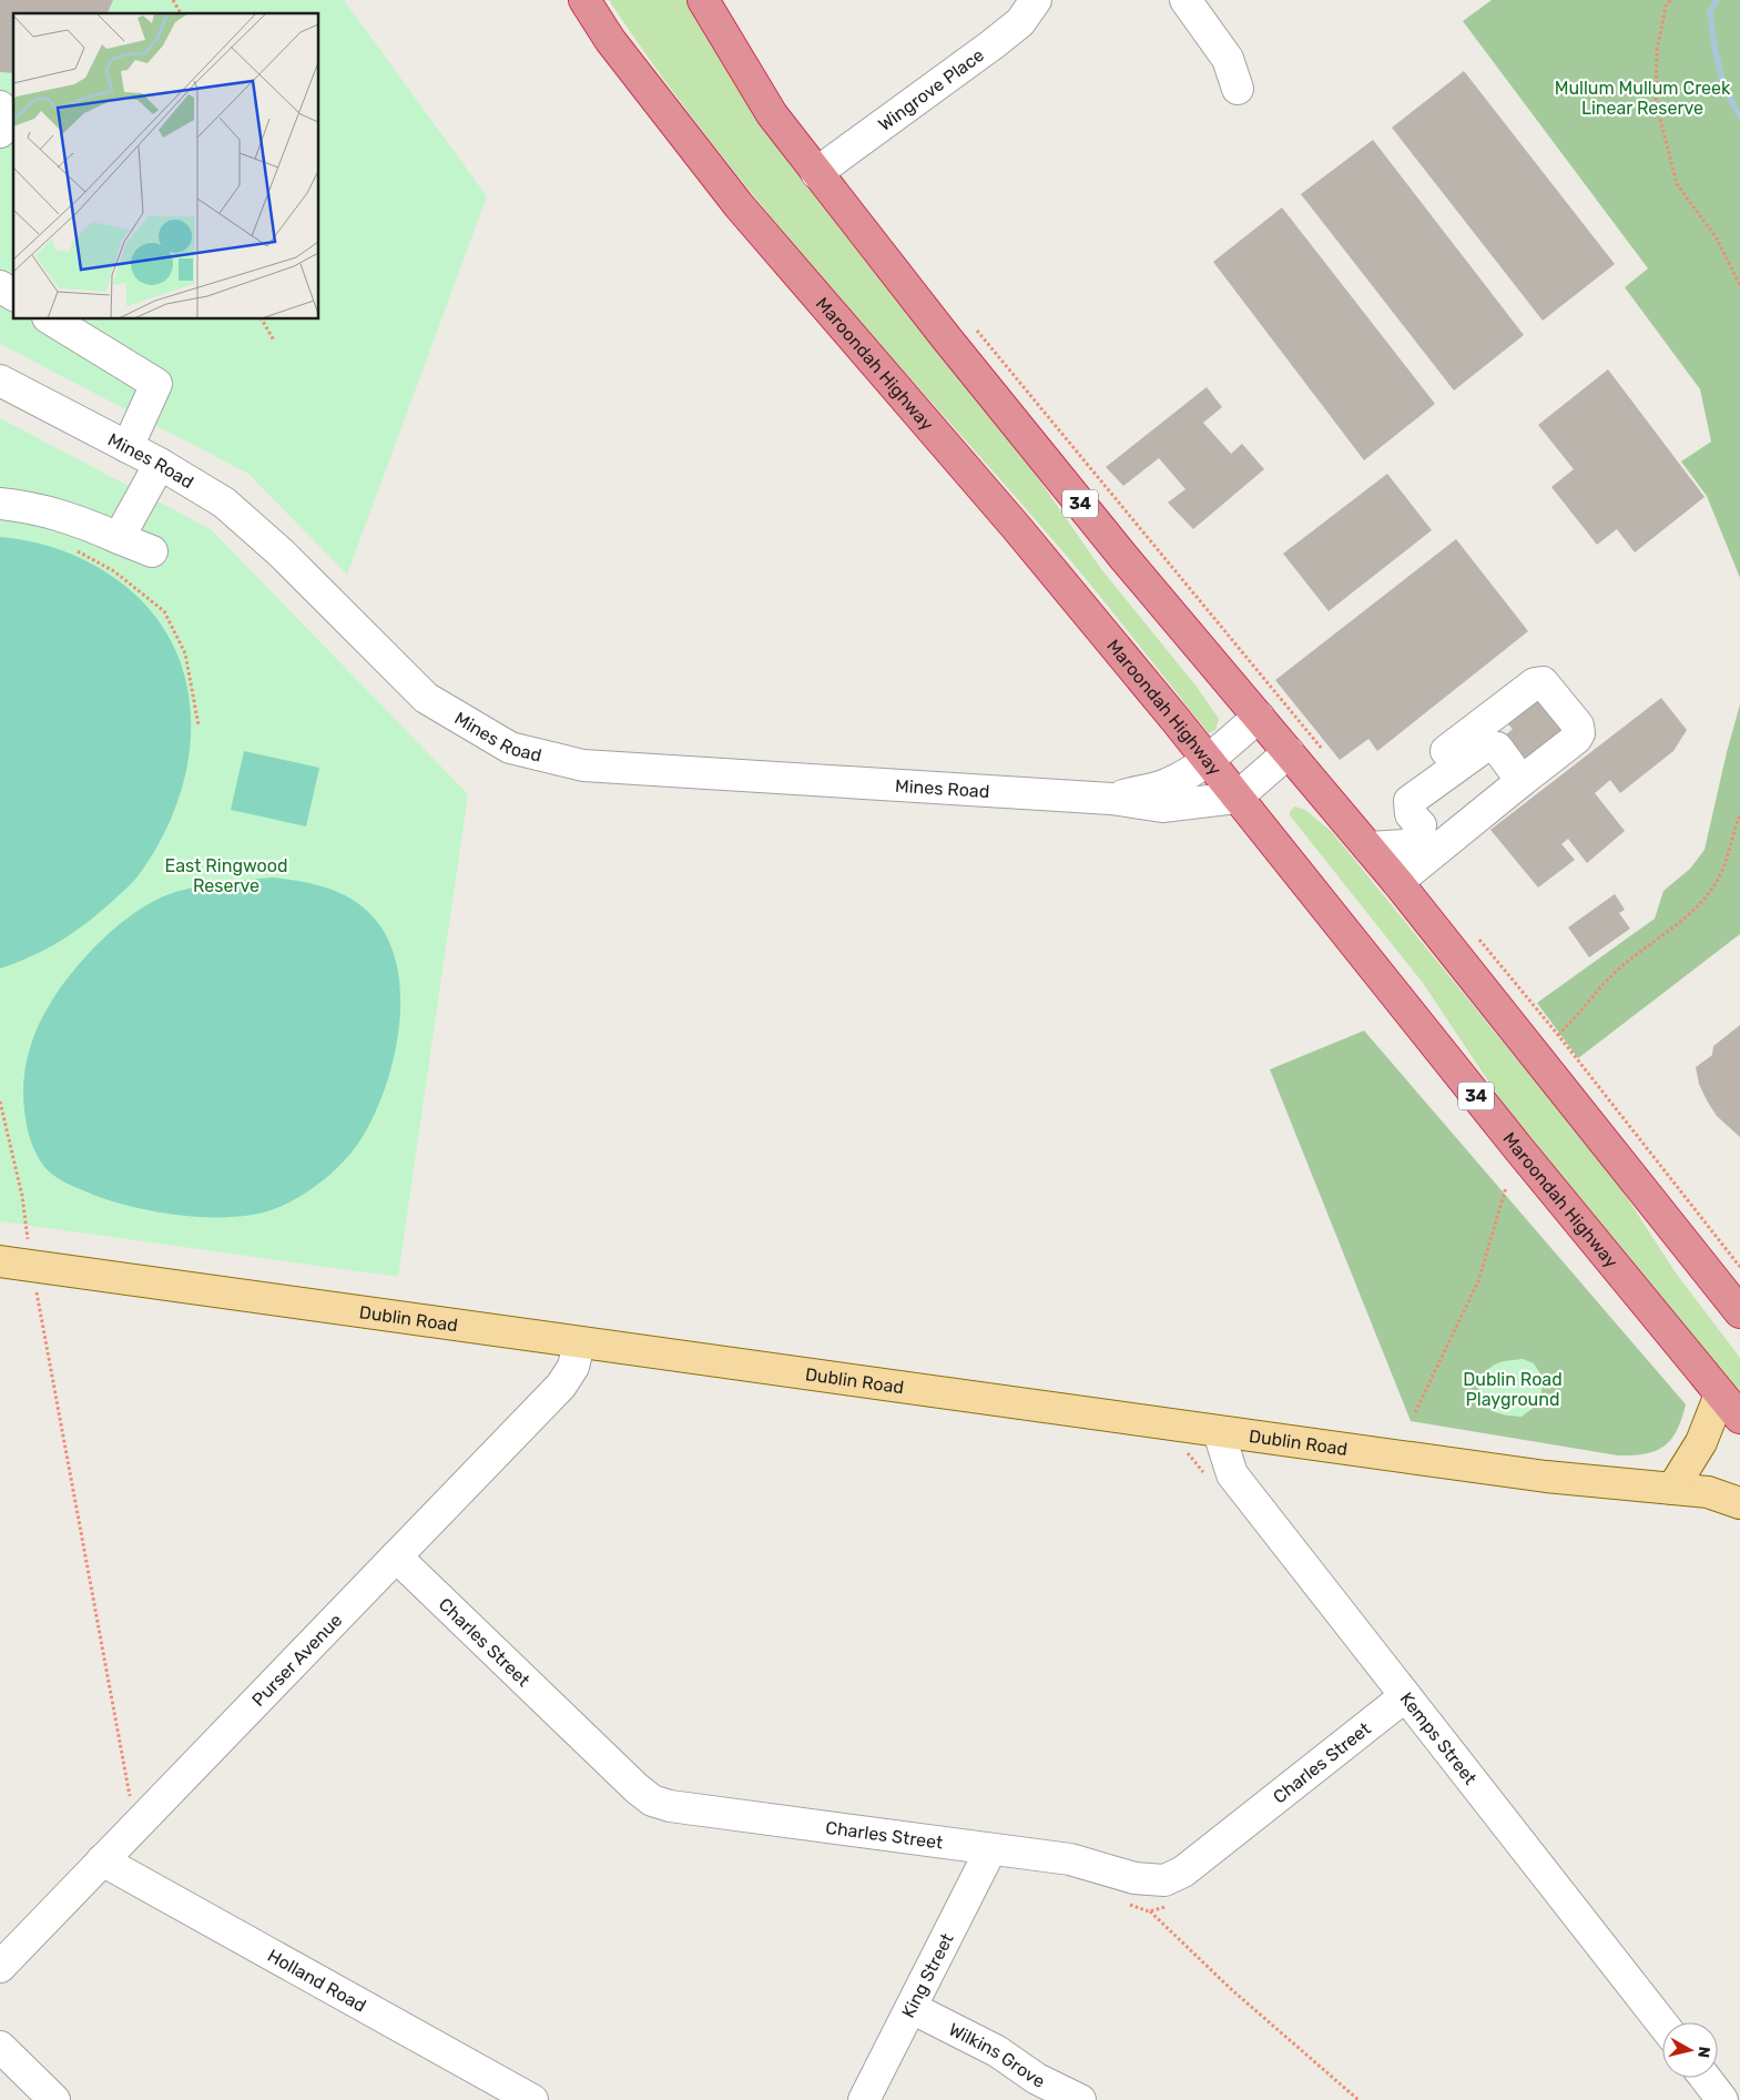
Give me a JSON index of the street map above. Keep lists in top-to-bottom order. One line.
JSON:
{"streets":{"highway":["Maroondah Highway","34"],"main road":["Dublin Road"],"street":["Wingrove Place","Mines Road","Charles Street","Purser Avenue","Kemps Street","King Street","Holland Road","Wilkins Grove"]},"crossings":[["Wingrove Place","34"],["Maroondah Highway","Mines Road"],["Mines Road","34"],["Dublin Road","Purser Avenue"],["Dublin Road","Kemps Street"],["Charles Street","Purser Avenue"],["Charles Street","Kemps Street"],["Charles Street","King Street"],["Purser Avenue","Holland Road"],["King Street","Wilkins Grove"]],"parks":["Mullum Mullum Creek Linear Reserve","East Ringwood Reserve","Dublin Road Playground"],"north":"right"}
